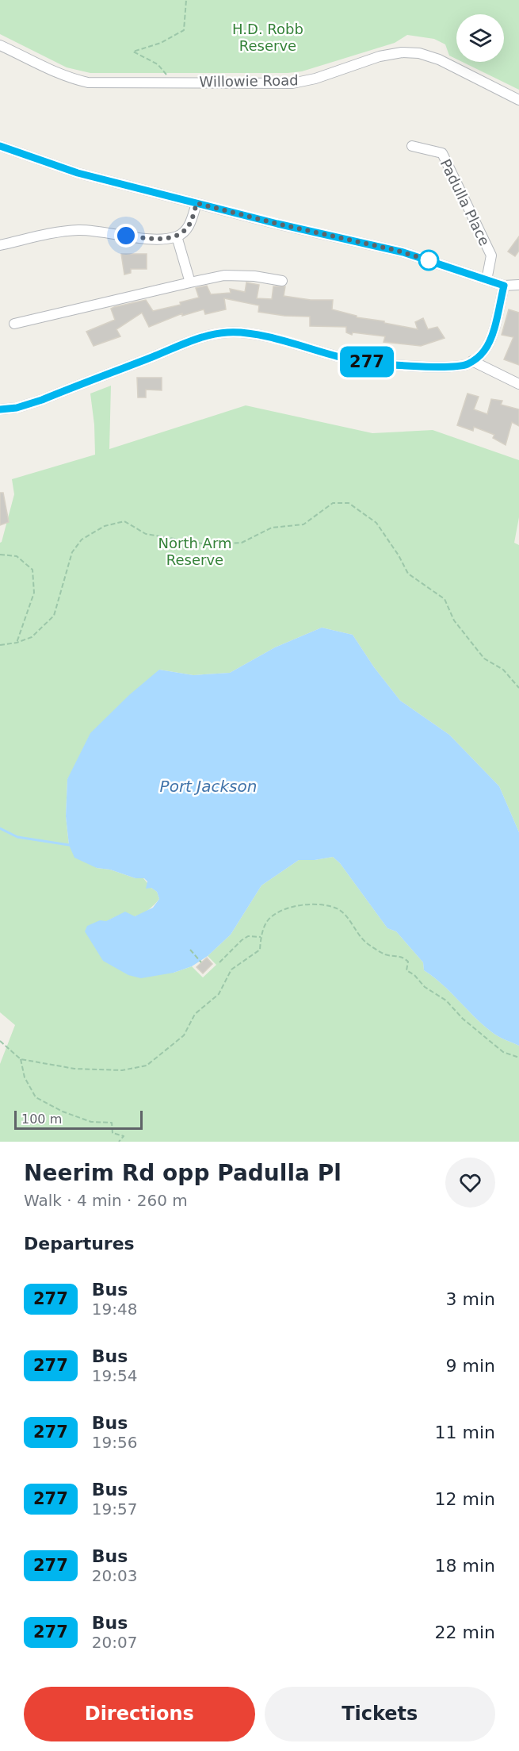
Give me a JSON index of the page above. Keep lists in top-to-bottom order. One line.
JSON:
{"streets":{"street":["Willowie Road","Padulla Place"]},"water":["Port Jackson"],"parks":["H.D. Robb Reserve","North Arm Reserve"],"lines":["bus line 277"],"scale_bar":"100 m","page":{"on_map":"277","scale":"100 m","heading":[["Neerim Rd opp Padulla Pl","Walk · 4 min · 260 m"],"Departures"],"list":[{"mark":"277","name":"Bus","note":"19:48","value":"3 min"},{"mark":"277","name":"Bus","note":"19:54","value":"9 min"},{"mark":"277","name":"Bus","note":"19:56","value":"11 min"},{"mark":"277","name":"Bus","note":"19:57","value":"12 min"},{"mark":"277","name":"Bus","note":"20:03","value":"18 min"},{"mark":"277","name":"Bus","note":"20:07","value":"22 min"}],"buttons":["Directions","Tickets"]}}
